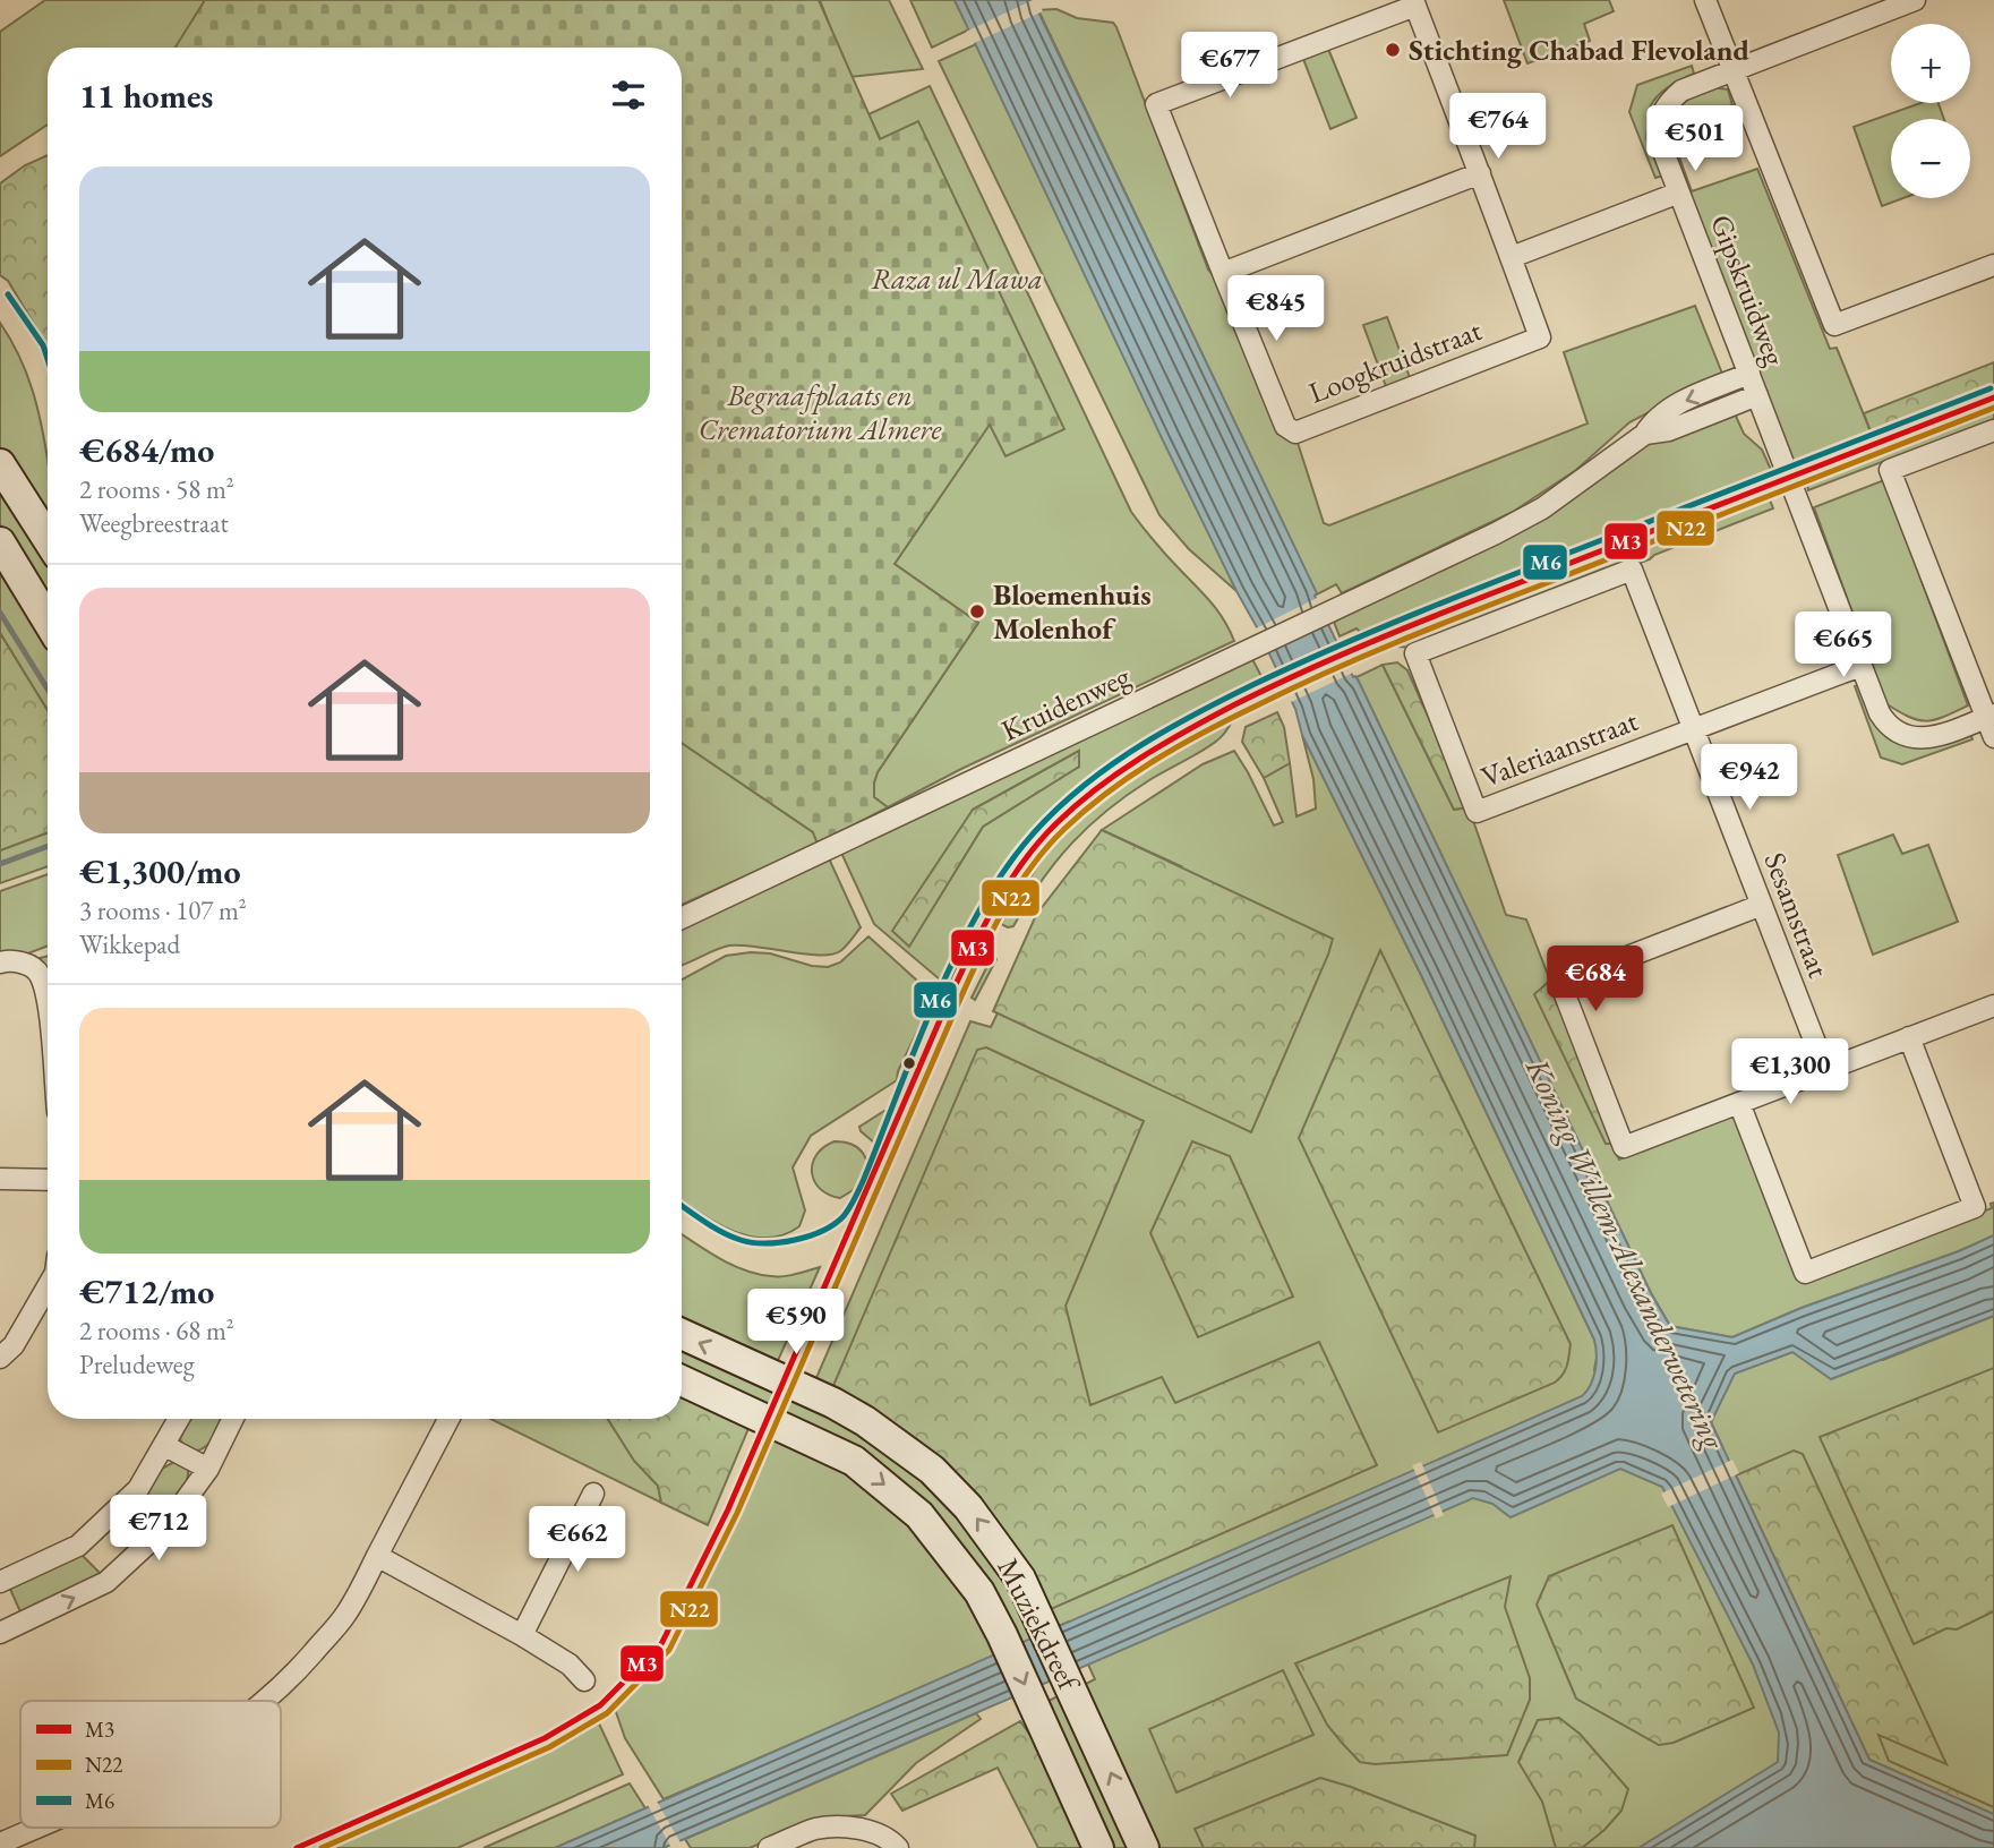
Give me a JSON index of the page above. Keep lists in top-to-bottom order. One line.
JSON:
{"streets":{"main road":["Muziekdreef"],"street":["Gipskruidweg","Loogkruidstraat","Kruidenweg","Valeriaanstraat","Sesamstraat"]},"crossings":[["Gipskruidweg","Kruidenweg"],["Gipskruidweg","Valeriaanstraat"],["Valeriaanstraat","Sesamstraat"]],"water":["Koning Willem-Alexanderwetering"],"parks":["Raza ul Mawa","Begraafplaats en Crematorium Almere"],"places":["Stichting Chabad Flevoland","Bloemenhuis Molenhof"],"lines":["transit line M6","transit line M3","transit line N22"],"legend":["M3","N22","M6"],"page":{"map_buttons":["+","−"],"price":["€677","€764","€501","€845","€665","€942","€684","€1,300","€590","€712","€662"],"heading":"11 homes","list":[{"name":"€684/mo","note":"2 rooms · 58 m² · Weegbreestraat"},{"name":"€1,300/mo","note":"3 rooms · 107 m² · Wikkepad"},{"name":"€712/mo","note":"2 rooms · 68 m² · Preludeweg"}]}}
